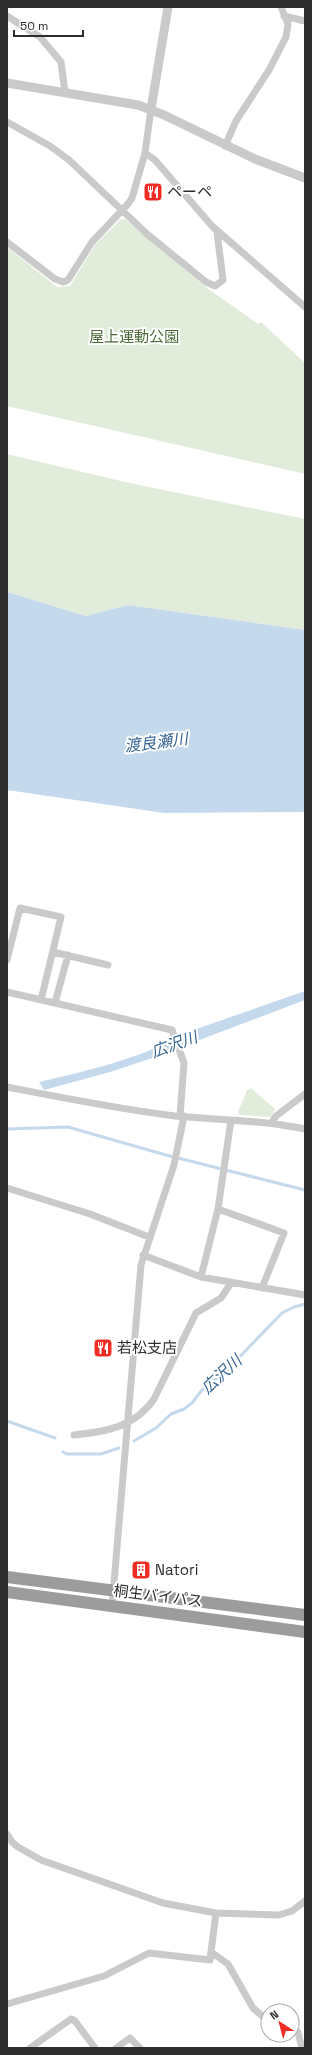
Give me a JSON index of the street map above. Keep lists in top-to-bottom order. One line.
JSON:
{"streets":{"highway":["桐生バイパス"]},"water":["渡良瀬川","広沢川"],"parks":["屋上運動公園"],"places":{"restaurant":["ペーペ","若松支店"],"building":["Natori"]},"scale_bar":"50 m","north":"top left"}
